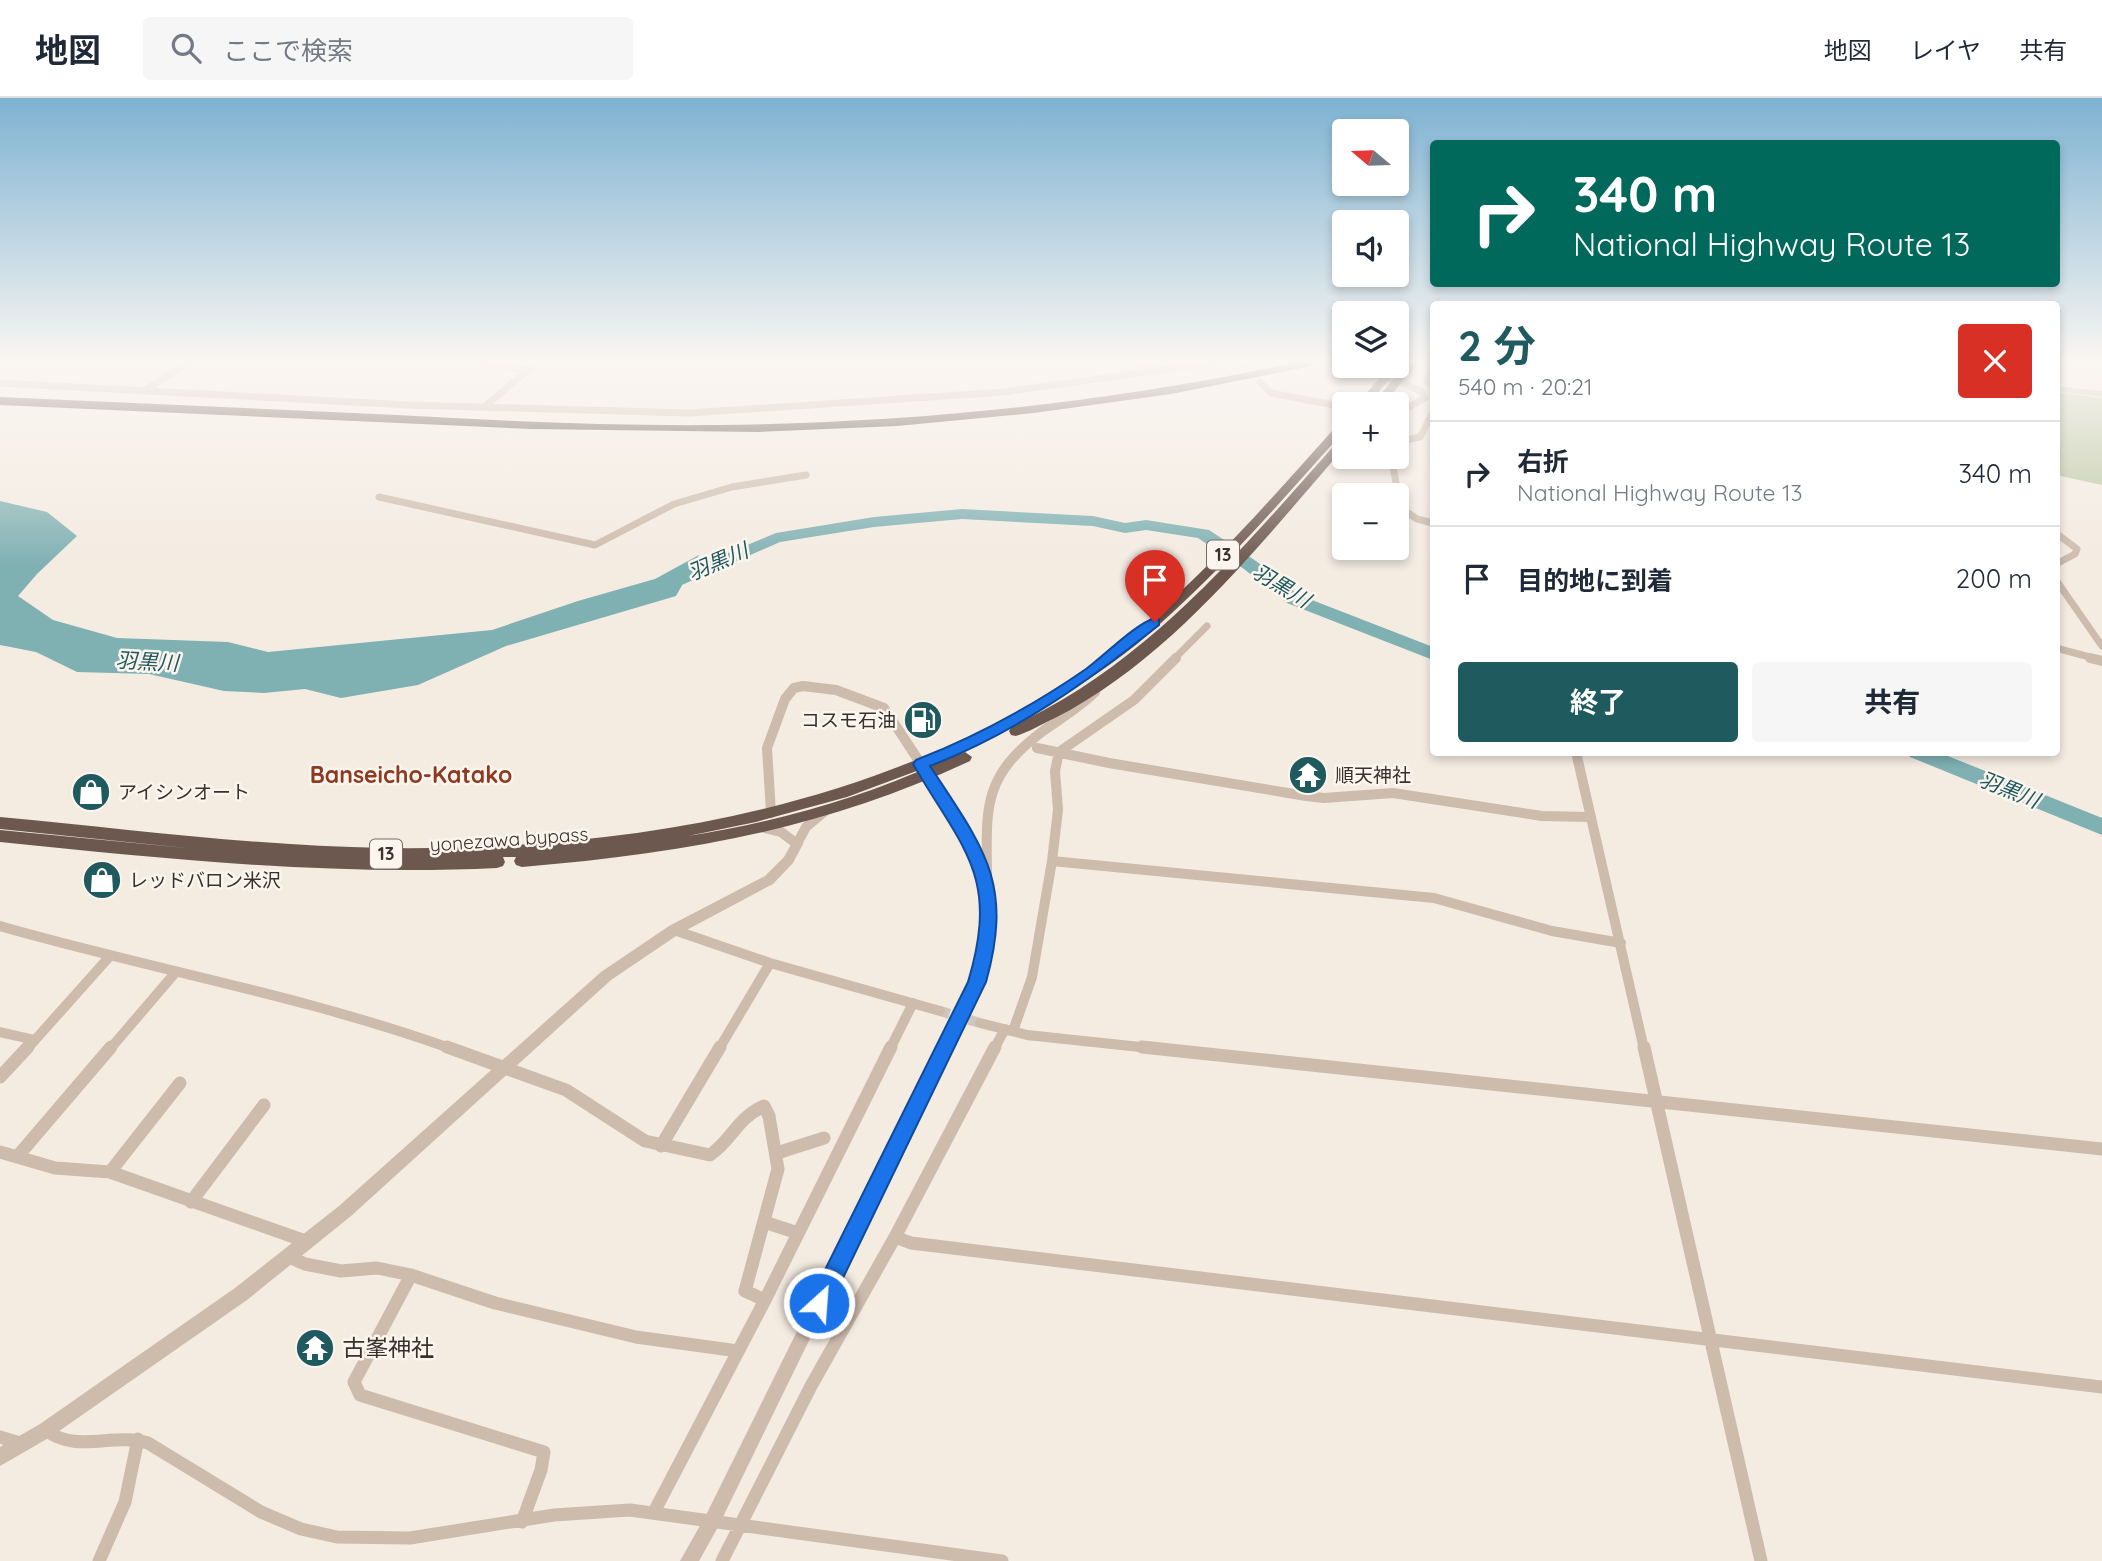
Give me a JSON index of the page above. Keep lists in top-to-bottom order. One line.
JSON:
{"streets":{"highway":["13","yonezawa bypass"]},"crossings":[["13","yonezawa bypass"]],"districts":["Banseicho-Katako"],"water":["羽黒川"],"places":{"fuel station":["コスモ石油"],"temple":["順天神社","古峯神社"],"shop":["アイシンオート","レッドバロン米沢"]},"north":"left","page":{"header":"地図","search":"ここで検索","nav":["地図","レイヤ","共有"],"map_buttons":["+","−"],"turn":["340 m","National Highway Route 13"],"heading":["2 分","540 m · 20:21"],"list":[{"name":"右折","note":"National Highway Route 13","value":"340 m"},{"name":"目的地に到着","value":"200 m"}],"buttons":["終了","共有"]}}
